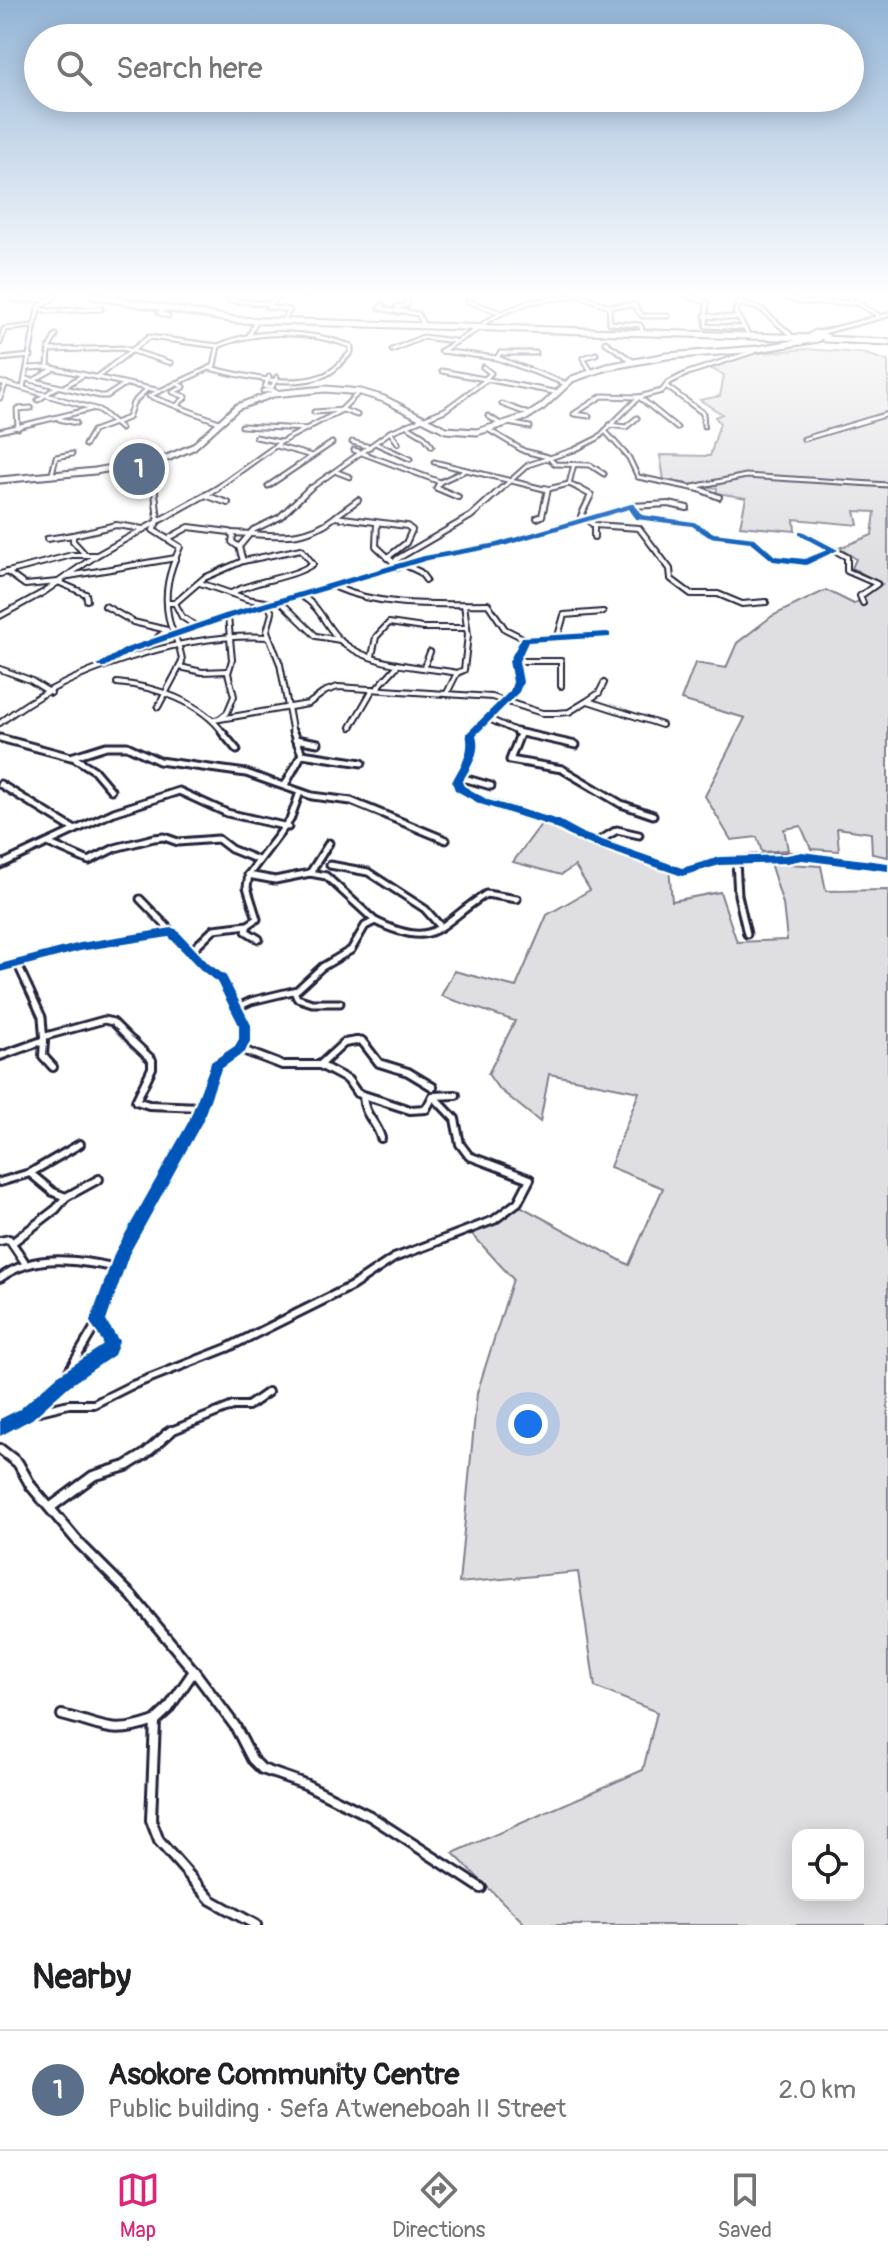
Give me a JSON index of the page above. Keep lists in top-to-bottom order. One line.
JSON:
{"page":{"search":"Search here","pins":"1","heading":"Nearby","list":[{"mark":"1","name":"Asokore Community Centre","note":"Public building · Sefa Atweneboah II Street","value":"2.0 km"}],"nav":["Map","Directions","Saved"]}}
